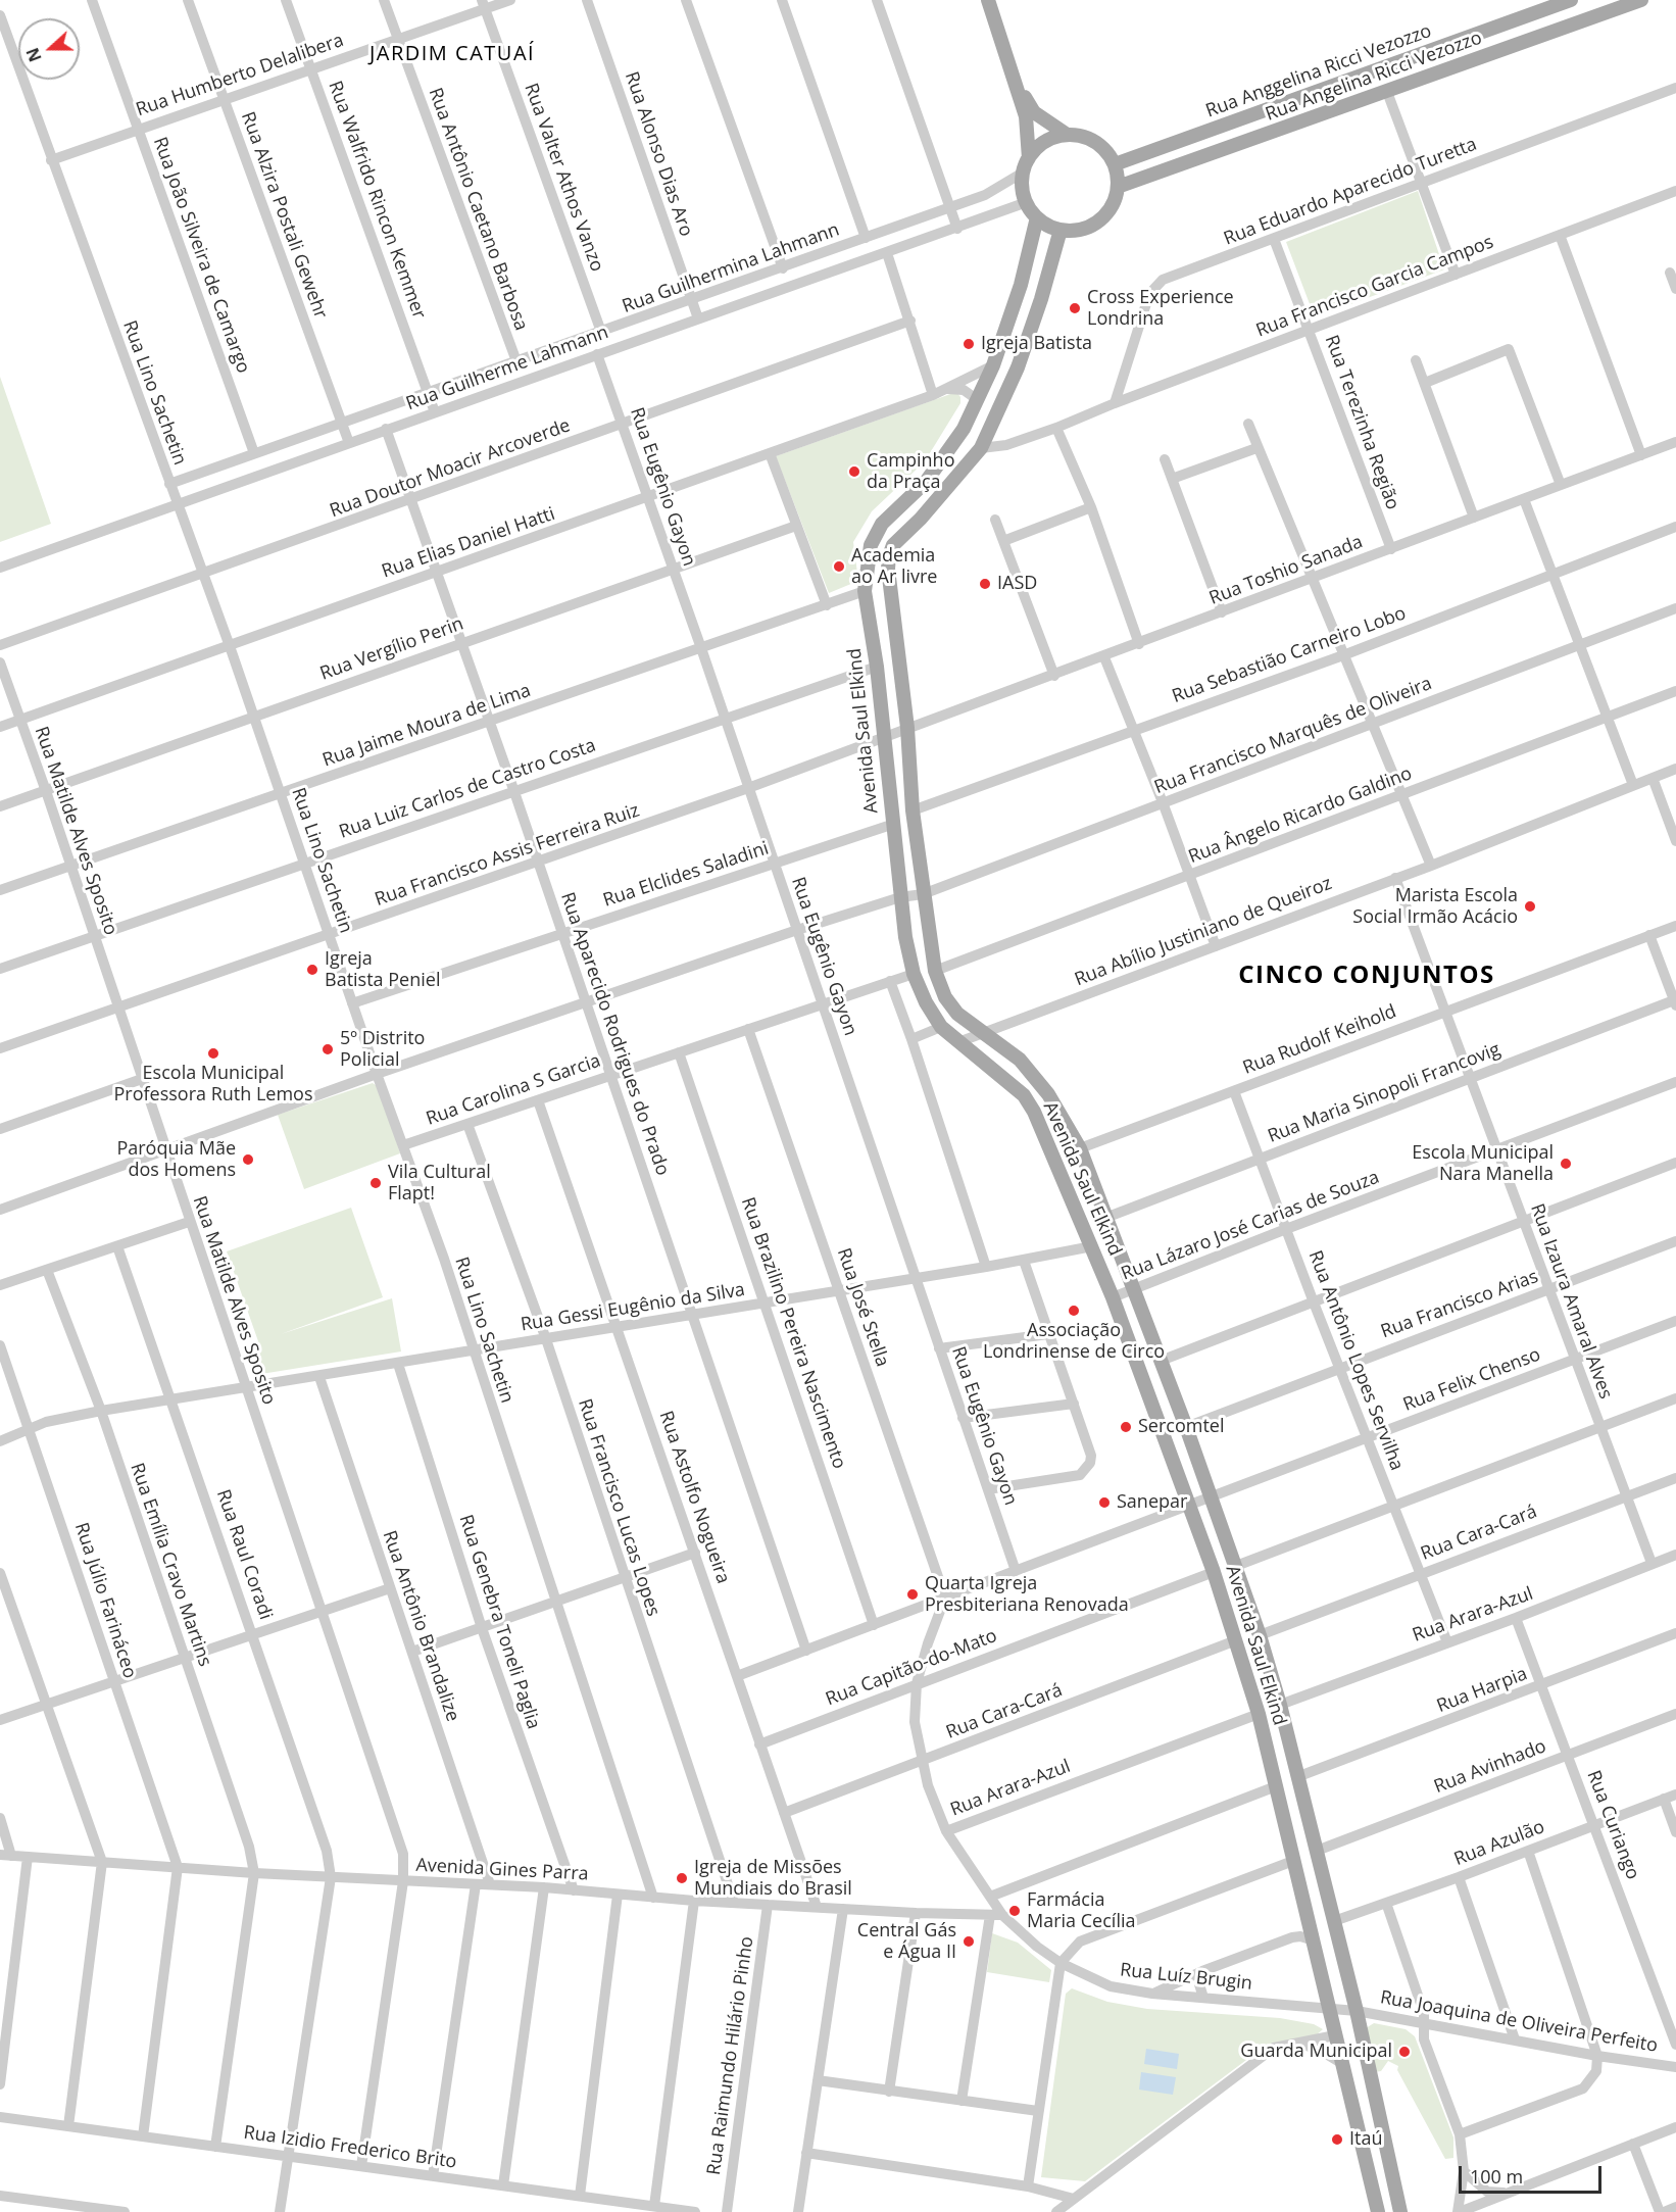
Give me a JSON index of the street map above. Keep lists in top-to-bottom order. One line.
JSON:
{"streets":{"main road":["Rua Anggelina Ricci Vezozzo","Rua Angelina Ricci Vezozzo","Avenida Saul Elkind"],"street":["Rua Humberto Delalibera","Rua Alonso Dias Aro","Rua Valter Athos Vanzo","Rua Eduardo Aparecido Turetta","Rua Walfrido Rincon Kemmer","Rua Antônio Caetano Barbosa","Rua Alzira Postali Gewehr","Rua João Silveira de Camargo","Rua Guilhermina Lahmann","Rua Francisco Garcia Campos","Rua Guilherme Lahmann","Rua Lino Sachetin","Rua Terezinha Região","Rua Doutor Moacir Arcoverde","Rua Eugênio Gayon","Rua Elias Daniel Hatti","Rua Toshio Sanada","Rua Vergílio Perin","Rua Sebastião Carneiro Lobo","Rua Jaime Moura de Lima","Rua Francisco Marquês de Oliveira","Rua Luiz Carlos de Castro Costa","Rua Ângelo Ricardo Galdino","Rua Matilde Alves Sposito","Rua Francisco Assis Ferreira Ruiz","Rua Elclides Saladini","Rua Abílio Justiniano de Queiroz","Rua Aparecido Rodrigues do Prado","Rua Rudolf Keihold","Rua Carolina S Garcia","Rua Maria Sinopoli Francovig","Rua Lázaro José Carias de Souza","Rua Izaura Amaral Alves","Rua Francisco Arias","Rua Gessi Eugênio da Silva","Rua José Stella","Rua Brazilino Pereira Nascimento","Rua Antônio Lopes Servilha","Rua Felix Chenso","Rua Astolfo Nogueira","Rua Francisco Lucas Lopes","Rua Cara-Cará","Rua Raul Coradi","Rua Emília Cravo Martins","Rua Júlio Farináceo","Rua Arara-Azul","Rua Genebra Toneli Paglia","Rua Antônio Brandalize","Rua Capitão-do-Mato","Rua Harpia","Rua Avinhado","Rua Curiango","Rua Azulão","Avenida Gines Parra","Rua Luíz Brugin","Rua Joaquina de Oliveira Perfeito","Rua Raimundo Hilário Pinho","Rua Izidio Frederico Brito"]},"crossings":[["Rua Anggelina Ricci Vezozzo","Rua Angelina Ricci Vezozzo"],["Rua Anggelina Ricci Vezozzo","Rua Guilhermina Lahmann"],["Rua Anggelina Ricci Vezozzo","Rua Guilherme Lahmann"],["Rua Anggelina Ricci Vezozzo","Avenida Saul Elkind"],["Rua Humberto Delalibera","Rua Valter Athos Vanzo"],["Rua Humberto Delalibera","Rua Walfrido Rincon Kemmer"],["Rua Humberto Delalibera","Rua Antônio Caetano Barbosa"],["Rua Humberto Delalibera","Rua Alzira Postali Gewehr"],["Rua Humberto Delalibera","Rua João Silveira de Camargo"],["Rua Humberto Delalibera","Rua Lino Sachetin"],["Rua Angelina Ricci Vezozzo","Rua Guilhermina Lahmann"],["Rua Angelina Ricci Vezozzo","Rua Guilherme Lahmann"],["Rua Angelina Ricci Vezozzo","Avenida Saul Elkind"],["Rua Alonso Dias Aro","Rua Guilhermina Lahmann"],["Rua Alonso Dias Aro","Rua Guilherme Lahmann"],["Rua Valter Athos Vanzo","Rua Guilhermina Lahmann"],["Rua Eduardo Aparecido Turetta","Rua Francisco Garcia Campos"],["Rua Eduardo Aparecido Turetta","Rua Terezinha Região"],["Rua Walfrido Rincon Kemmer","Rua Guilhermina Lahmann"],["Rua Walfrido Rincon Kemmer","Rua Guilherme Lahmann"],["Rua Antônio Caetano Barbosa","Rua Guilhermina Lahmann"],["Rua Alzira Postali Gewehr","Rua Guilhermina Lahmann"],["Rua Alzira Postali Gewehr","Rua Guilherme Lahmann"],["Rua João Silveira de Camargo","Rua Guilhermina Lahmann"],["Rua Guilhermina Lahmann","Rua Guilherme Lahmann"],["Rua Guilhermina Lahmann","Rua Lino Sachetin"],["Rua Guilhermina Lahmann","Avenida Saul Elkind"],["Rua Francisco Garcia Campos","Rua Terezinha Região"],["Rua Francisco Garcia Campos","Avenida Saul Elkind"],["Rua Guilherme Lahmann","Rua Lino Sachetin"],["Rua Guilherme Lahmann","Rua Eugênio Gayon"],["Rua Guilherme Lahmann","Avenida Saul Elkind"],["Rua Guilherme Lahmann","Rua Aparecido Rodrigues do Prado"],["Rua Lino Sachetin","Rua Doutor Moacir Arcoverde"],["Rua Lino Sachetin","Rua Elias Daniel Hatti"],["Rua Lino Sachetin","Rua Vergílio Perin"],["Rua Lino Sachetin","Rua Jaime Moura de Lima"],["Rua Lino Sachetin","Rua Francisco Marquês de Oliveira"],["Rua Lino Sachetin","Rua Luiz Carlos de Castro Costa"],["Rua Lino Sachetin","Rua Francisco Assis Ferreira Ruiz"],["Rua Lino Sachetin","Rua Elclides Saladini"],["Rua Lino Sachetin","Rua Carolina S Garcia"],["Rua Lino Sachetin","Rua Gessi Eugênio da Silva"],["Rua Lino Sachetin","Avenida Gines Parra"],["Rua Terezinha Região","Rua Toshio Sanada"],["Rua Doutor Moacir Arcoverde","Rua Eugênio Gayon"],["Rua Doutor Moacir Arcoverde","Rua Aparecido Rodrigues do Prado"],["Rua Eugênio Gayon","Rua Elias Daniel Hatti"],["Rua Eugênio Gayon","Rua Vergílio Perin"],["Rua Eugênio Gayon","Rua Jaime Moura de Lima"],["Rua Eugênio Gayon","Rua Francisco Marquês de Oliveira"],["Rua Eugênio Gayon","Rua Luiz Carlos de Castro Costa"],["Rua Eugênio Gayon","Rua Francisco Assis Ferreira Ruiz"],["Rua Eugênio Gayon","Rua Elclides Saladini"],["Rua Eugênio Gayon","Rua Carolina S Garcia"],["Rua Eugênio Gayon","Rua Gessi Eugênio da Silva"],["Rua Eugênio Gayon","Rua Felix Chenso"],["Rua Elias Daniel Hatti","Avenida Saul Elkind"],["Rua Elias Daniel Hatti","Rua Matilde Alves Sposito"],["Rua Elias Daniel Hatti","Rua Aparecido Rodrigues do Prado"],["Rua Toshio Sanada","Avenida Saul Elkind"],["Rua Toshio Sanada","Rua Francisco Assis Ferreira Ruiz"],["Rua Vergílio Perin","Rua Matilde Alves Sposito"],["Rua Vergílio Perin","Rua Aparecido Rodrigues do Prado"],["Rua Sebastião Carneiro Lobo","Avenida Saul Elkind"],["Rua Jaime Moura de Lima","Avenida Saul Elkind"],["Rua Jaime Moura de Lima","Rua Matilde Alves Sposito"],["Rua Jaime Moura de Lima","Rua Aparecido Rodrigues do Prado"],["Avenida Saul Elkind","Rua Francisco Marquês de Oliveira"],["Avenida Saul Elkind","Rua Luiz Carlos de Castro Costa"],["Avenida Saul Elkind","Rua Ângelo Ricardo Galdino"],["Avenida Saul Elkind","Rua Francisco Assis Ferreira Ruiz"],["Avenida Saul Elkind","Rua Elclides Saladini"],["Avenida Saul Elkind","Rua Abílio Justiniano de Queiroz"],["Avenida Saul Elkind","Rua Rudolf Keihold"],["Avenida Saul Elkind","Rua Carolina S Garcia"],["Avenida Saul Elkind","Rua Maria Sinopoli Francovig"],["Avenida Saul Elkind","Rua Lázaro José Carias de Souza"],["Avenida Saul Elkind","Rua Francisco Arias"],["Avenida Saul Elkind","Rua Gessi Eugênio da Silva"],["Avenida Saul Elkind","Rua Felix Chenso"],["Avenida Saul Elkind","Rua Cara-Cará"],["Avenida Saul Elkind","Rua Arara-Azul"],["Avenida Saul Elkind","Rua Capitão-do-Mato"],["Avenida Saul Elkind","Rua Harpia"],["Avenida Saul Elkind","Rua Avinhado"],["Avenida Saul Elkind","Rua Azulão"],["Avenida Saul Elkind","Rua Luíz Brugin"],["Avenida Saul Elkind","Rua Joaquina de Oliveira Perfeito"],["Rua Francisco Marquês de Oliveira","Rua Matilde Alves Sposito"],["Rua Francisco Marquês de Oliveira","Rua Aparecido Rodrigues do Prado"],["Rua Luiz Carlos de Castro Costa","Rua Matilde Alves Sposito"],["Rua Luiz Carlos de Castro Costa","Rua Aparecido Rodrigues do Prado"],["Rua Matilde Alves Sposito","Rua Francisco Assis Ferreira Ruiz"],["Rua Matilde Alves Sposito","Rua Gessi Eugênio da Silva"],["Rua Matilde Alves Sposito","Avenida Gines Parra"],["Rua Matilde Alves Sposito","Rua Izidio Frederico Brito"],["Rua Francisco Assis Ferreira Ruiz","Rua Aparecido Rodrigues do Prado"],["Rua Elclides Saladini","Rua Aparecido Rodrigues do Prado"],["Rua Abílio Justiniano de Queiroz","Rua Izaura Amaral Alves"],["Rua Aparecido Rodrigues do Prado","Rua Carolina S Garcia"],["Rua Aparecido Rodrigues do Prado","Rua Gessi Eugênio da Silva"],["Rua Aparecido Rodrigues do Prado","Rua Felix Chenso"],["Rua Rudolf Keihold","Rua Izaura Amaral Alves"],["Rua Rudolf Keihold","Rua Antônio Lopes Servilha"],["Rua Carolina S Garcia","Rua José Stella"],["Rua Carolina S Garcia","Rua Brazilino Pereira Nascimento"],["Rua Carolina S Garcia","Rua Astolfo Nogueira"],["Rua Carolina S Garcia","Rua Francisco Lucas Lopes"],["Rua Maria Sinopoli Francovig","Rua Izaura Amaral Alves"],["Rua Maria Sinopoli Francovig","Rua Antônio Lopes Servilha"],["Rua Lázaro José Carias de Souza","Rua Izaura Amaral Alves"],["Rua Lázaro José Carias de Souza","Rua Antônio Lopes Servilha"],["Rua Izaura Amaral Alves","Rua Francisco Arias"],["Rua Izaura Amaral Alves","Rua Felix Chenso"],["Rua Izaura Amaral Alves","Rua Cara-Cará"],["Rua Izaura Amaral Alves","Rua Arara-Azul"],["Rua Francisco Arias","Rua Antônio Lopes Servilha"],["Rua Gessi Eugênio da Silva","Rua José Stella"],["Rua Gessi Eugênio da Silva","Rua Brazilino Pereira Nascimento"],["Rua Gessi Eugênio da Silva","Rua Astolfo Nogueira"],["Rua Gessi Eugênio da Silva","Rua Francisco Lucas Lopes"],["Rua Gessi Eugênio da Silva","Rua Raul Coradi"],["Rua Gessi Eugênio da Silva","Rua Emília Cravo Martins"],["Rua Gessi Eugênio da Silva","Rua Júlio Farináceo"],["Rua Gessi Eugênio da Silva","Rua Genebra Toneli Paglia"],["Rua Gessi Eugênio da Silva","Rua Antônio Brandalize"],["Rua José Stella","Rua Felix Chenso"],["Rua José Stella","Rua Luíz Brugin"],["Rua Brazilino Pereira Nascimento","Rua Felix Chenso"],["Rua Antônio Lopes Servilha","Rua Felix Chenso"],["Rua Antônio Lopes Servilha","Rua Cara-Cará"],["Rua Antônio Lopes Servilha","Rua Arara-Azul"],["Rua Felix Chenso","Rua Astolfo Nogueira"],["Rua Felix Chenso","Rua Luíz Brugin"],["Rua Astolfo Nogueira","Rua Cara-Cará"],["Rua Astolfo Nogueira","Rua Capitão-do-Mato"],["Rua Astolfo Nogueira","Avenida Gines Parra"],["Rua Francisco Lucas Lopes","Avenida Gines Parra"],["Rua Cara-Cará","Rua Luíz Brugin"],["Rua Raul Coradi","Avenida Gines Parra"],["Rua Raul Coradi","Rua Izidio Frederico Brito"],["Rua Emília Cravo Martins","Avenida Gines Parra"],["Rua Emília Cravo Martins","Rua Izidio Frederico Brito"],["Rua Júlio Farináceo","Avenida Gines Parra"],["Rua Arara-Azul","Rua Curiango"],["Rua Arara-Azul","Rua Luíz Brugin"],["Rua Genebra Toneli Paglia","Avenida Gines Parra"],["Rua Antônio Brandalize","Avenida Gines Parra"],["Rua Capitão-do-Mato","Rua Luíz Brugin"],["Rua Harpia","Rua Curiango"],["Rua Avinhado","Rua Curiango"],["Rua Curiango","Rua Azulão"],["Avenida Gines Parra","Rua Luíz Brugin"],["Avenida Gines Parra","Rua Raimundo Hilário Pinho"],["Rua Luíz Brugin","Rua Joaquina de Oliveira Perfeito"]],"districts":["JARDIM CATUAÍ","CINCO CONJUNTOS"],"places":["Cross Experience Londrina","Igreja Batista","Campinho da Praça","Academia ao Ar livre","IASD","Marista Escola Social Irmão Acácio","Igreja Batista Peniel","5º Distrito Policial","Escola Municipal Professora Ruth Lemos","Paróquia Mãe dos Homens","Escola Municipal Nara Manella","Vila Cultural Flapt!","Associação Londrinense de Circo","Sercomtel","Sanepar","Quarta Igreja Presbiteriana Renovada","Igreja de Missões Mundiais do Brasil","Farmácia Maria Cecília","Central Gás e Água II","Guarda Municipal","Itaú"],"scale_bar":"100 m","north":"left"}
